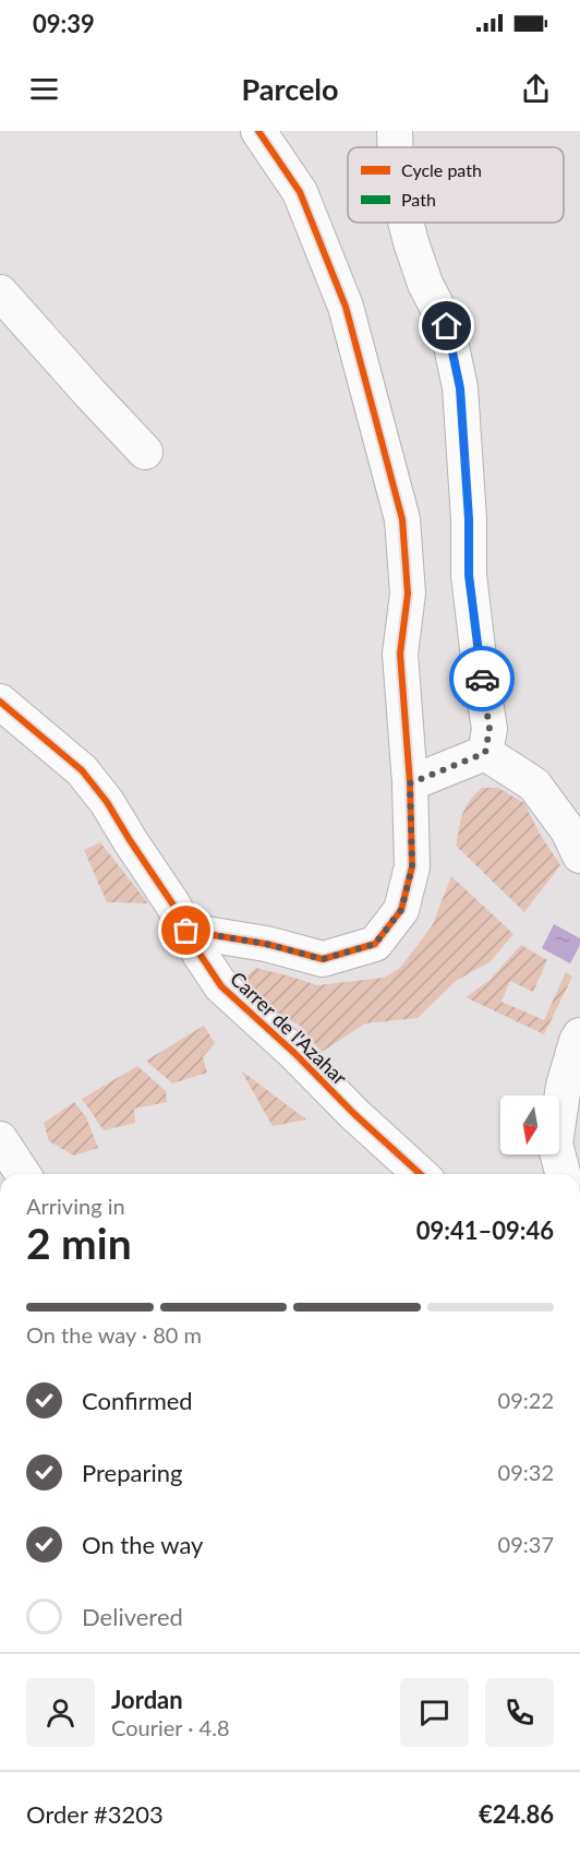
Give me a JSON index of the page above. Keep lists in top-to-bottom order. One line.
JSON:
{"streets":{"street":["Carrer de l'Azahar"]},"legend":["Cycle path","Path"],"north":"bottom","page":{"status":"09:39","header":"Parcelo","heading":["2 min","Arriving in","09:41–09:46"],"panel":["Jordan","Courier · 4.8","Order #3203","€24.86"],"bar":"On the way · 80 m","list":[["Confirmed","09:22"],["Preparing","09:32"],["On the way","09:37"],"Delivered"]}}
